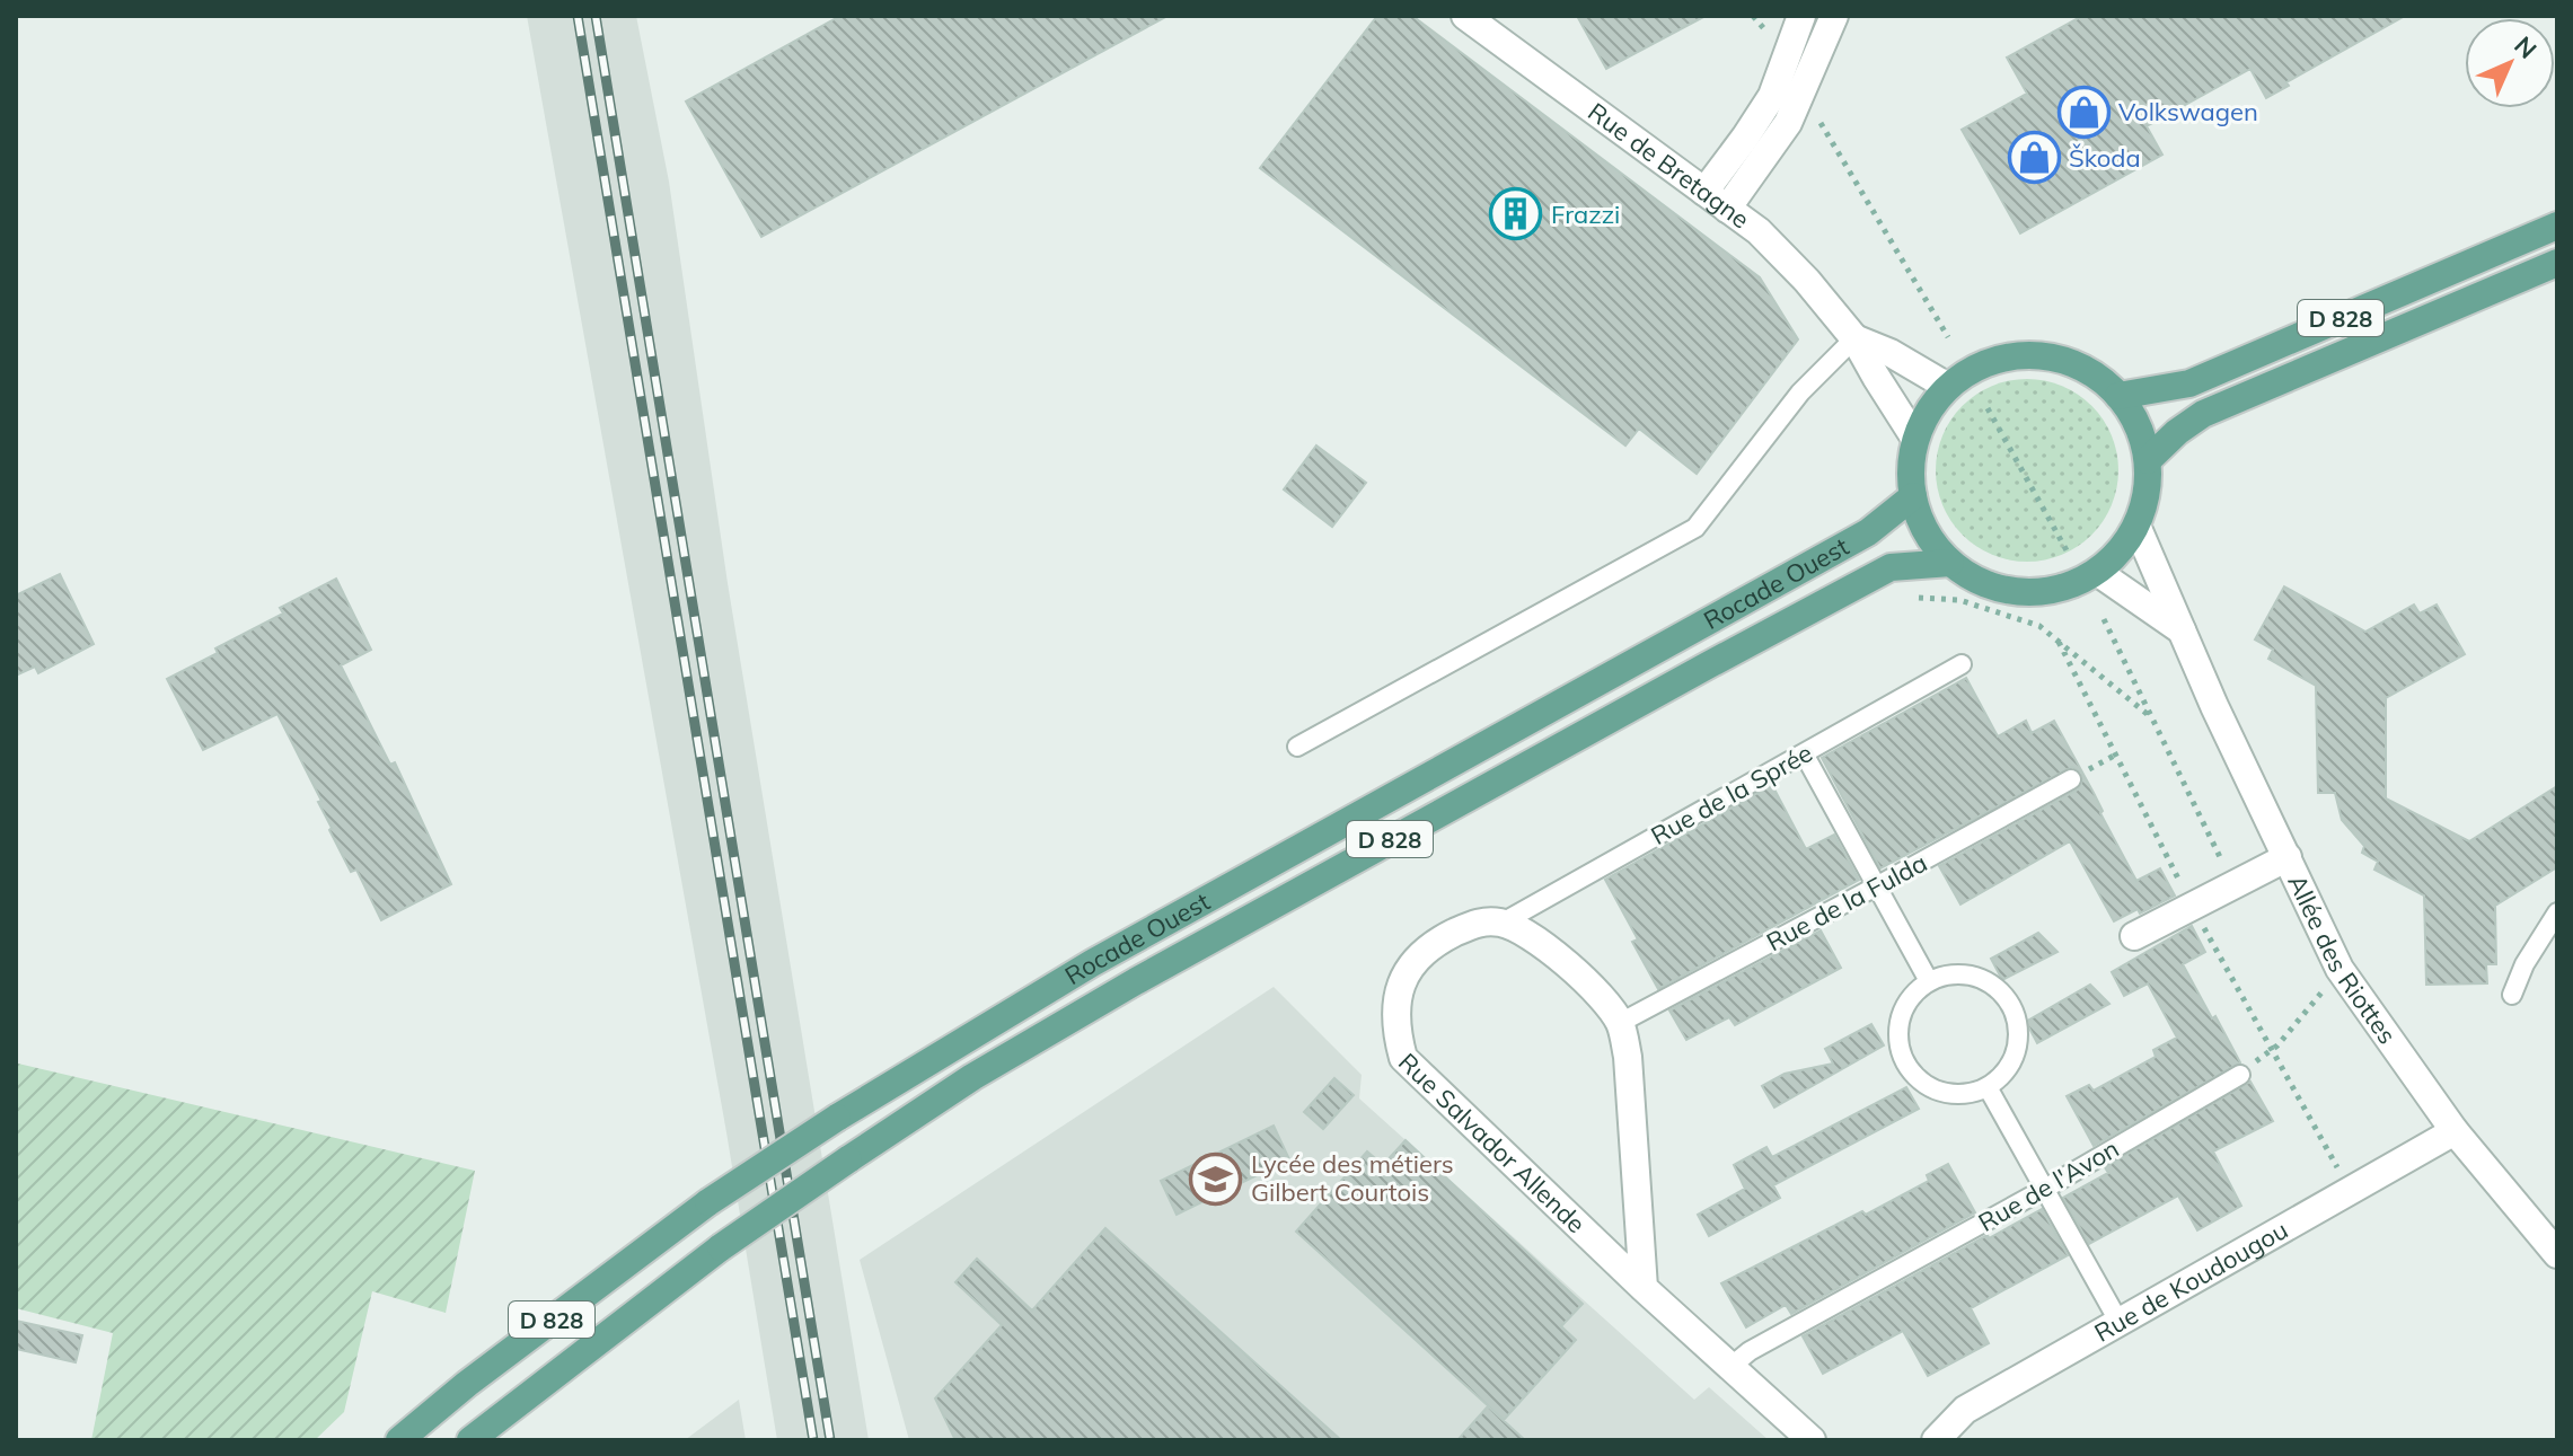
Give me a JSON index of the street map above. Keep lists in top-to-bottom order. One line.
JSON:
{"streets":{"main road":["D 828","Rocade Ouest"],"street":["Rue de Bretagne","Allée des Riottes","Rue Salvador Allende","Rue de Koudougou"],"lane":["Rue de la Sprée","Rue de la Fulda","Rue de l'Avon"]},"crossings":[["Rue de Bretagne","D 828"],["Rue de Bretagne","Rocade Ouest"],["Rue de Bretagne","Allée des Riottes"],["D 828","Rocade Ouest"],["D 828","Allée des Riottes"],["Rocade Ouest","Allée des Riottes"],["Rue de la Sprée","Rue Salvador Allende"],["Allée des Riottes","Rue de Koudougou"],["Rue Salvador Allende","Rue de l'Avon"]],"places":{"shop":["Volkswagen","Škoda"],"building":["Frazzi"],"school or university":["Lycée des métiers Gilbert Courtois"]},"north":"top right"}
